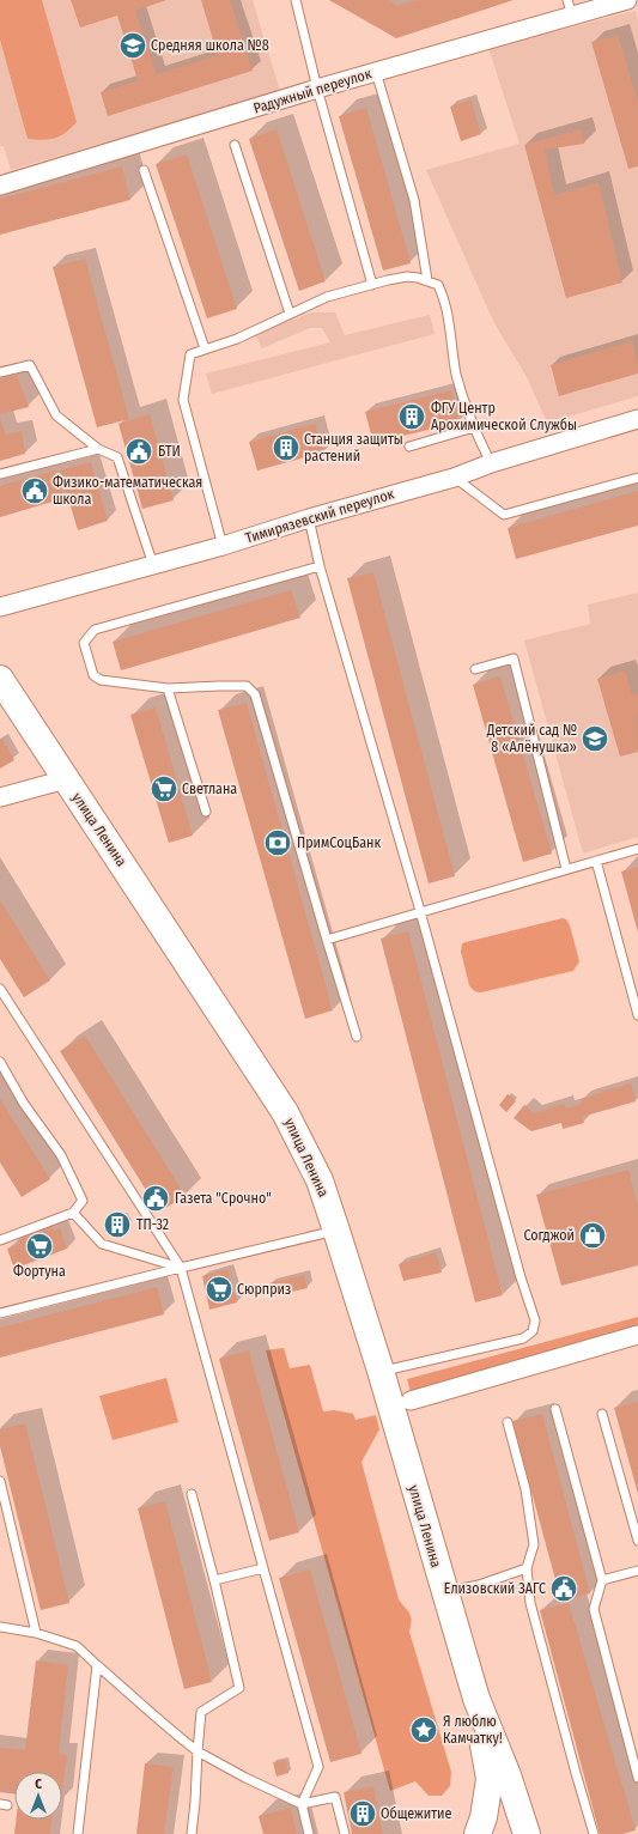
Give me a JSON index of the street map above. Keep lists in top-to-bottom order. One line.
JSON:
{"streets":{"main road":["улица Ленина"],"street":["Радужный переулок","Тимирязевский переулок"]},"places":{"school or university":["Средняя школа №8","Детский сад № 8 «Алёнушка»"],"building":["ФГУ Центр Арохимической Службы","Станция защиты растений","ТП-32","Общежитие"],"public building":["БТИ","Физико-математическая школа","Газета \"Срочно\"","Елизовский ЗАГС"],"supermarket":["Светлана","Фортуна","Сюрприз"],"bank":["ПримСоцБанк"],"shop":["Согджой"],"place":["Я люблю Камчатку!"]},"north":"top"}
